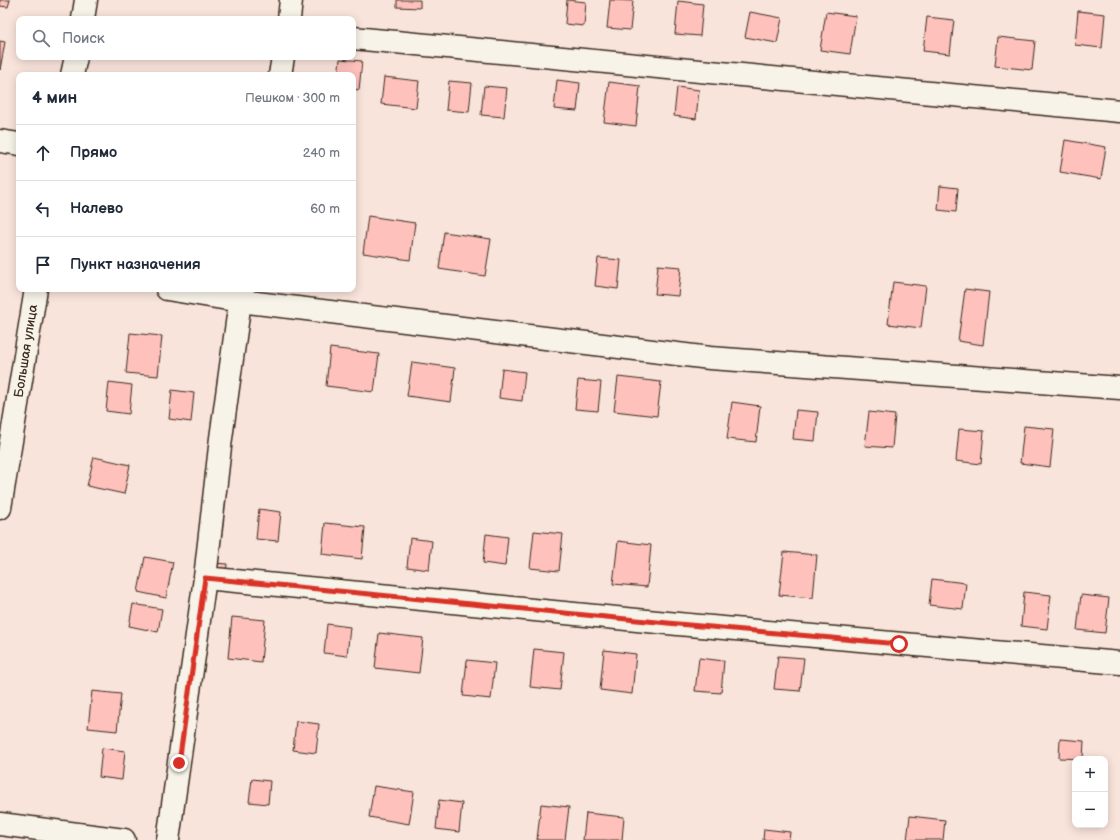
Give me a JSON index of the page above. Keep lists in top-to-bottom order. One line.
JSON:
{"streets":{"street":["Большая улица"]},"page":{"search":"Поиск","heading":["4 мин","Пешком · 300 m"],"list":[["Прямо","240 m"],["Налево","60 m"],"Пункт назначения"],"map_buttons":["+","−"]}}
